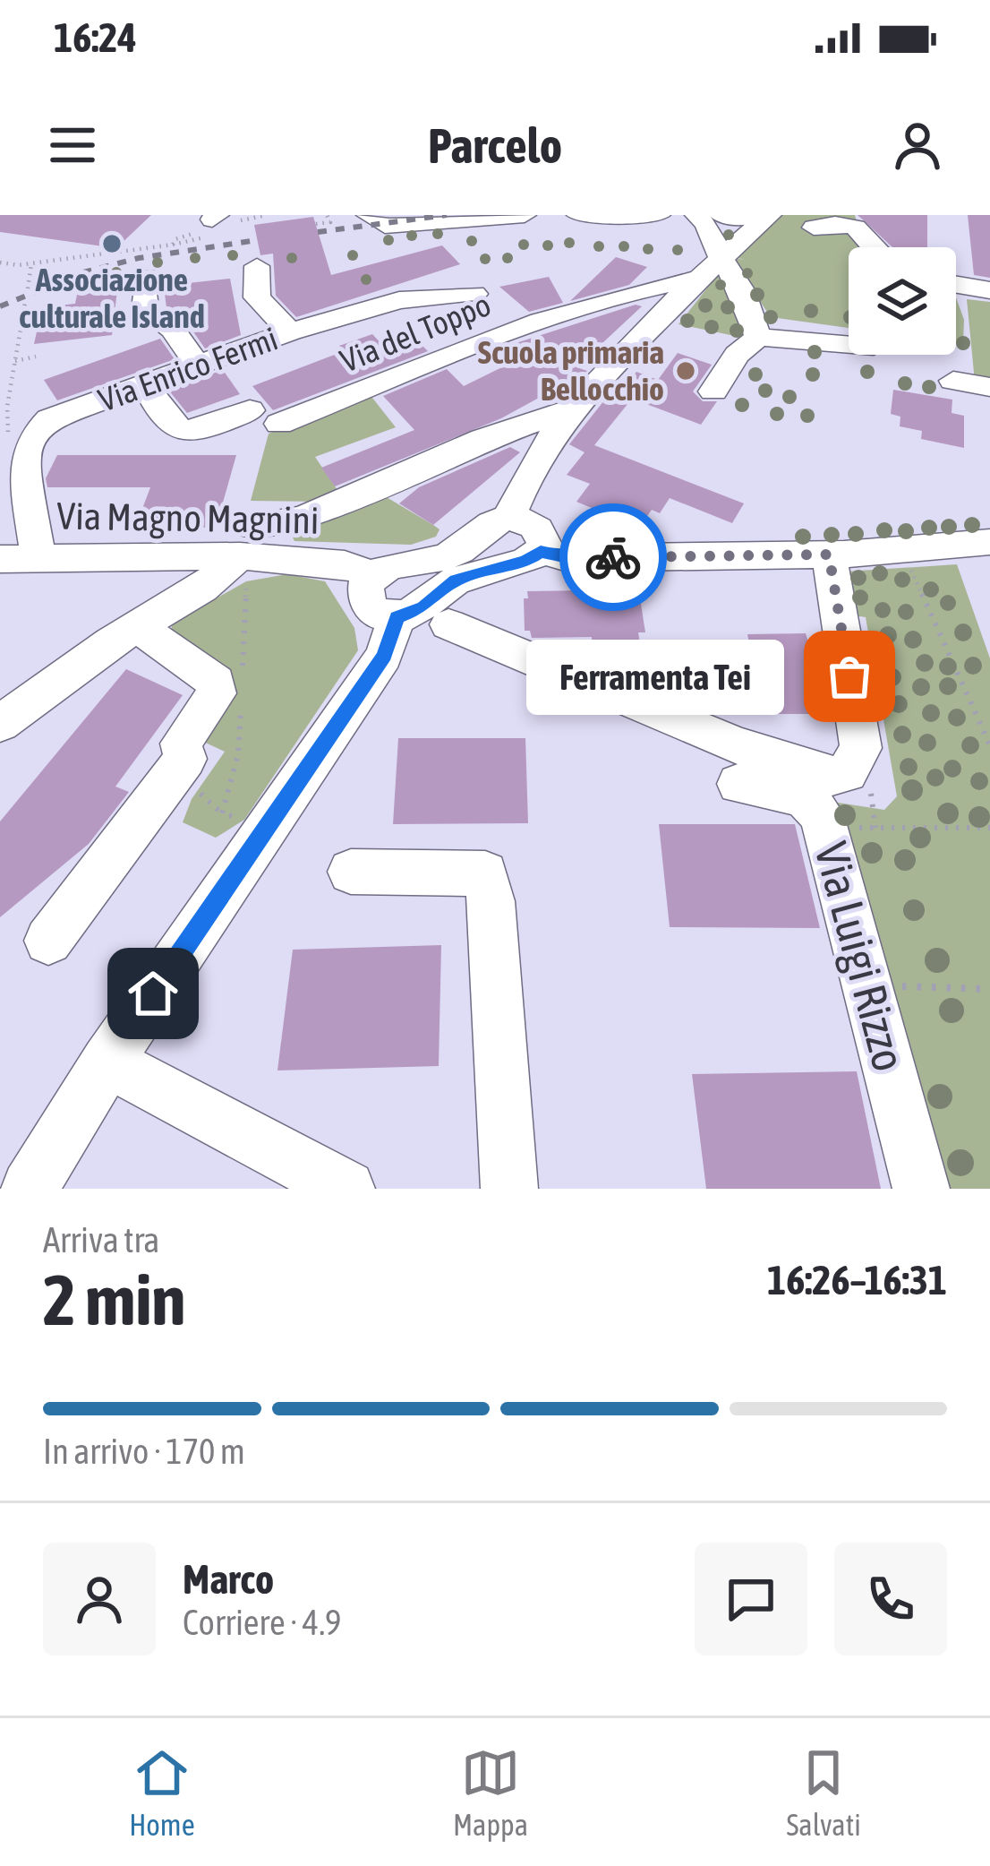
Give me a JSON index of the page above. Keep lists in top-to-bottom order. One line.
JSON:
{"streets":{"street":["Via del Toppo","Via Enrico Fermi","Via Magno Magnini","Via Luigi Rizzo"]},"places":["Associazione culturale Island","Scuola primaria Bellocchio","Ferramenta Tei"],"page":{"status":"16:24","header":"Parcelo","bubble":"Ferramenta Tei","heading":["2 min","Arriva tra","16:26–16:31"],"panel":["Marco","Corriere · 4.9"],"bar":"In arrivo · 170 m","tabs":["Home","Mappa","Salvati"]}}
